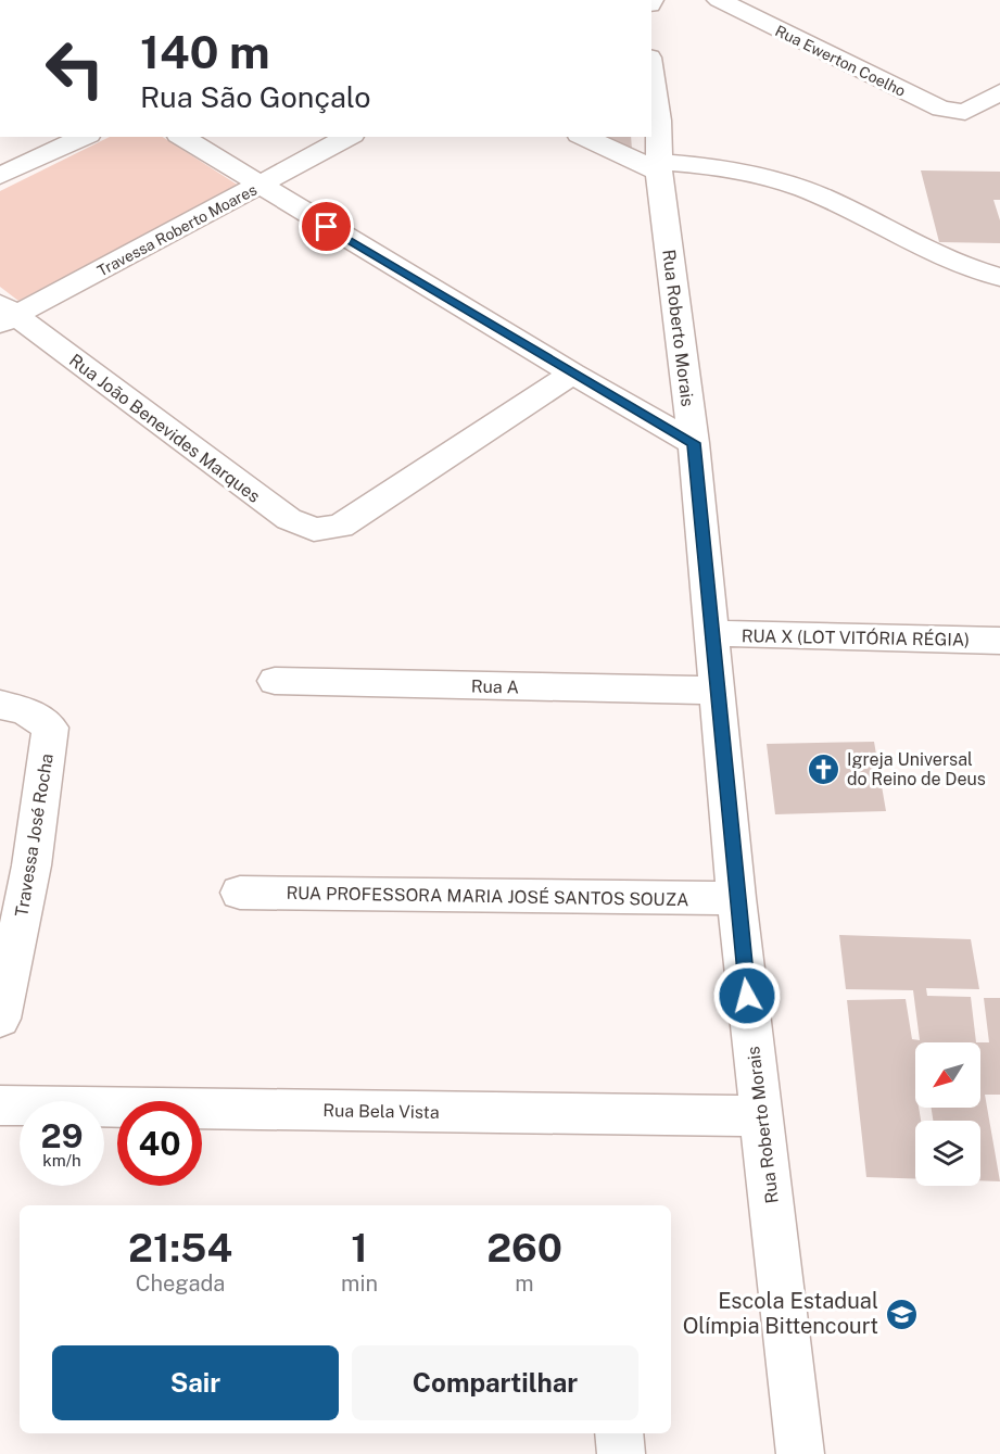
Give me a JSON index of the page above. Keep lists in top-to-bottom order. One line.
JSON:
{"streets":{"street":["Rua Ewerton Coelho","Travessa Roberto Moares","Rua Roberto Morais","Rua João Benevides Marques","RUA X (LOT VITÓRIA RÉGIA)","Rua A","Travessa José Rocha","RUA PROFESSORA MARIA JOSÉ SANTOS SOUZA","Rua Bela Vista"]},"crossings":[["Travessa Roberto Moares","Rua João Benevides Marques"],["Rua Roberto Morais","RUA X (LOT VITÓRIA RÉGIA)"],["Rua Roberto Morais","Rua A"],["Rua Roberto Morais","RUA PROFESSORA MARIA JOSÉ SANTOS SOUZA"],["Rua Roberto Morais","Rua Bela Vista"]],"places":{"church":["Igreja Universal do Reino de Deus"],"school or university":["Escola Estadual Olímpia Bittencourt"]},"north":"bottom left","page":{"turn":["140 m","Rua São Gonçalo"],"speed":"29 km/h","limit":"40","eta":["21:54","Chegada","1","min","260","m"],"buttons":["Sair","Compartilhar"]}}
